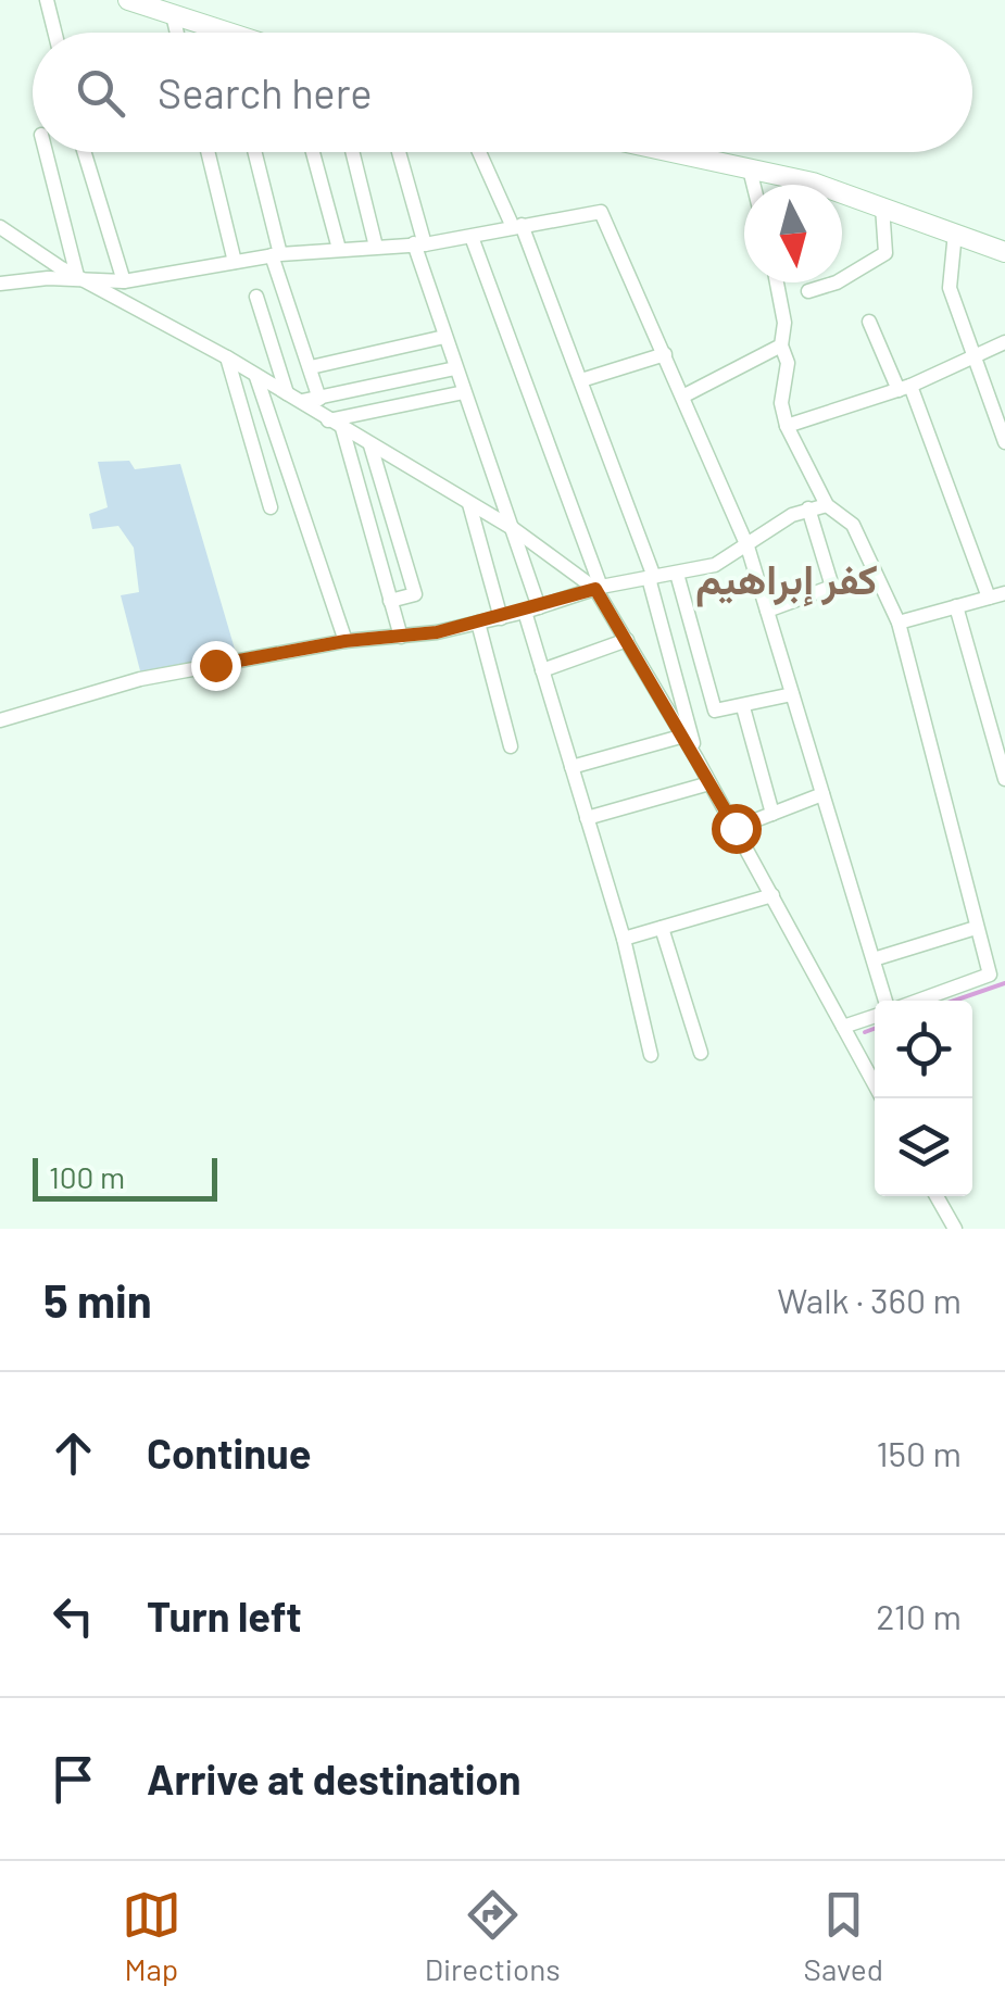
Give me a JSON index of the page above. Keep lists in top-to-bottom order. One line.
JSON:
{"districts":["كفر إبراهيم"],"scale_bar":"100 m","north":"bottom","page":{"search":"Search here","scale":"100 m","heading":["5 min","Walk · 360 m"],"list":[["Continue","150 m"],["Turn left","210 m"],"Arrive at destination"],"nav":["Map","Directions","Saved"]}}
